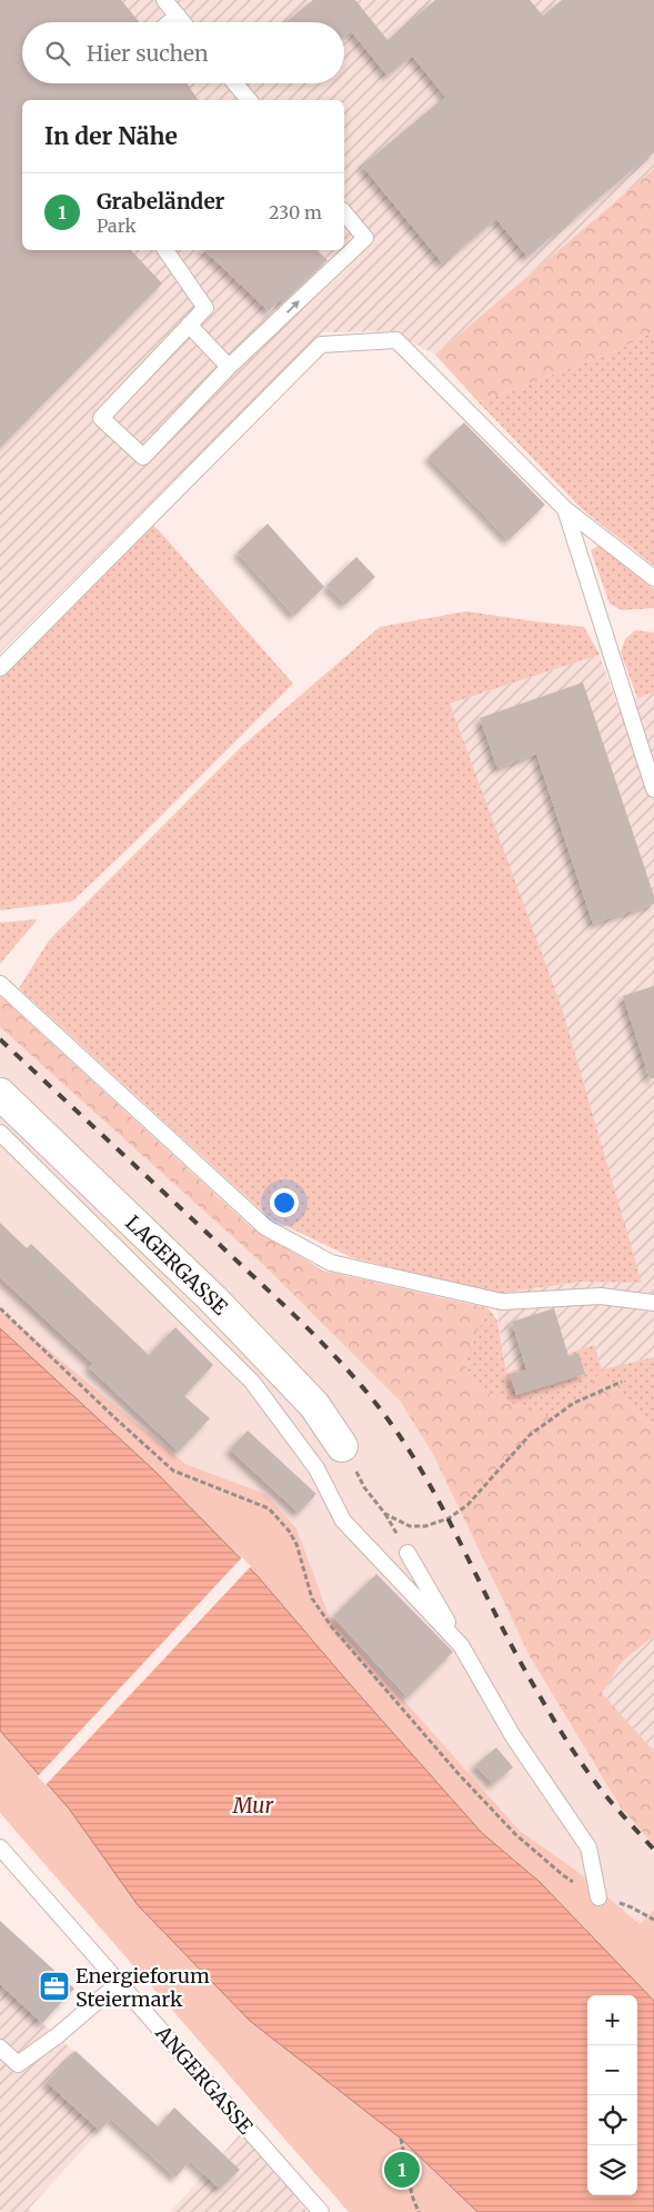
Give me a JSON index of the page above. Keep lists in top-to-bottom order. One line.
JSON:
{"streets":{"street":["LAGERGASSE"],"lane":["ANGERGASSE"]},"water":["Mur"],"places":{"office":["Energieforum Steiermark"]},"page":{"search":"Hier suchen","heading":"In der Nähe","list":[{"mark":"1","name":"Grabeländer","note":"Park","value":"230 m"}],"map_buttons":["+","−"],"pins":"1"}}
